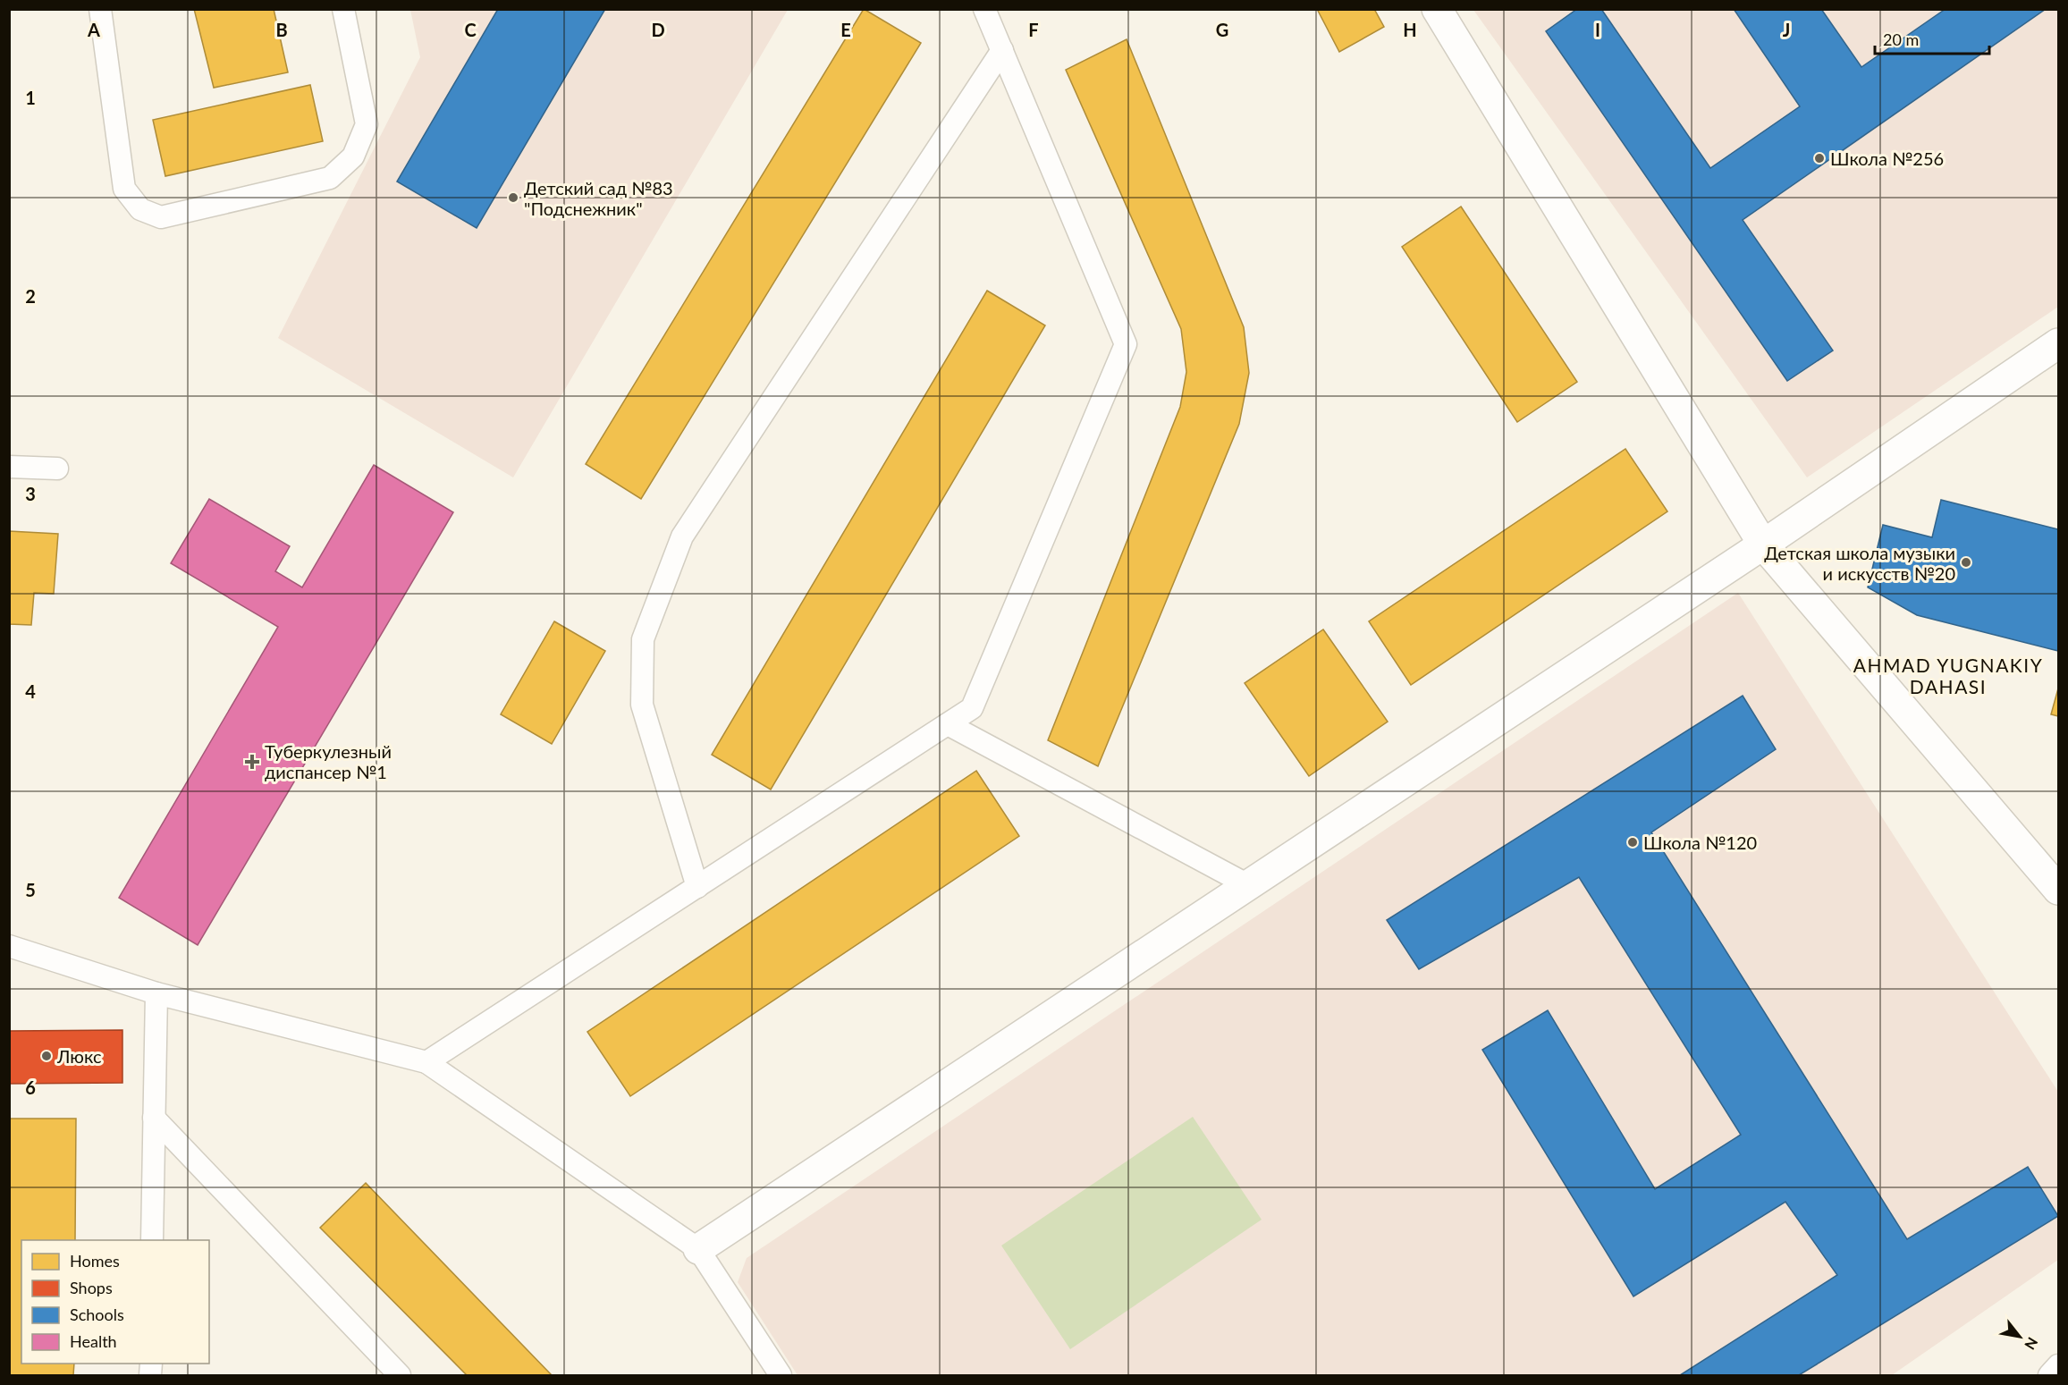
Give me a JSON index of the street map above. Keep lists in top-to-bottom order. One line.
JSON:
{"districts":["AHMAD YUGNAKIY DAHASI"],"places":{"other":["Школа №256","Детский сад №83 \"Подснежник\"","Детская школа музыки и искусств №20","Школа №120","Люкс"],"health":["Туберкулезный диспансер №1"]},"legend":["Homes","Shops","Schools","Health"],"scale_bar":"20 m","north":"bottom right","grid":{"columns":["A","B","C","D","E","F","G","H","I","J"],"rows":["1","2","3","4","5","6"]}}
